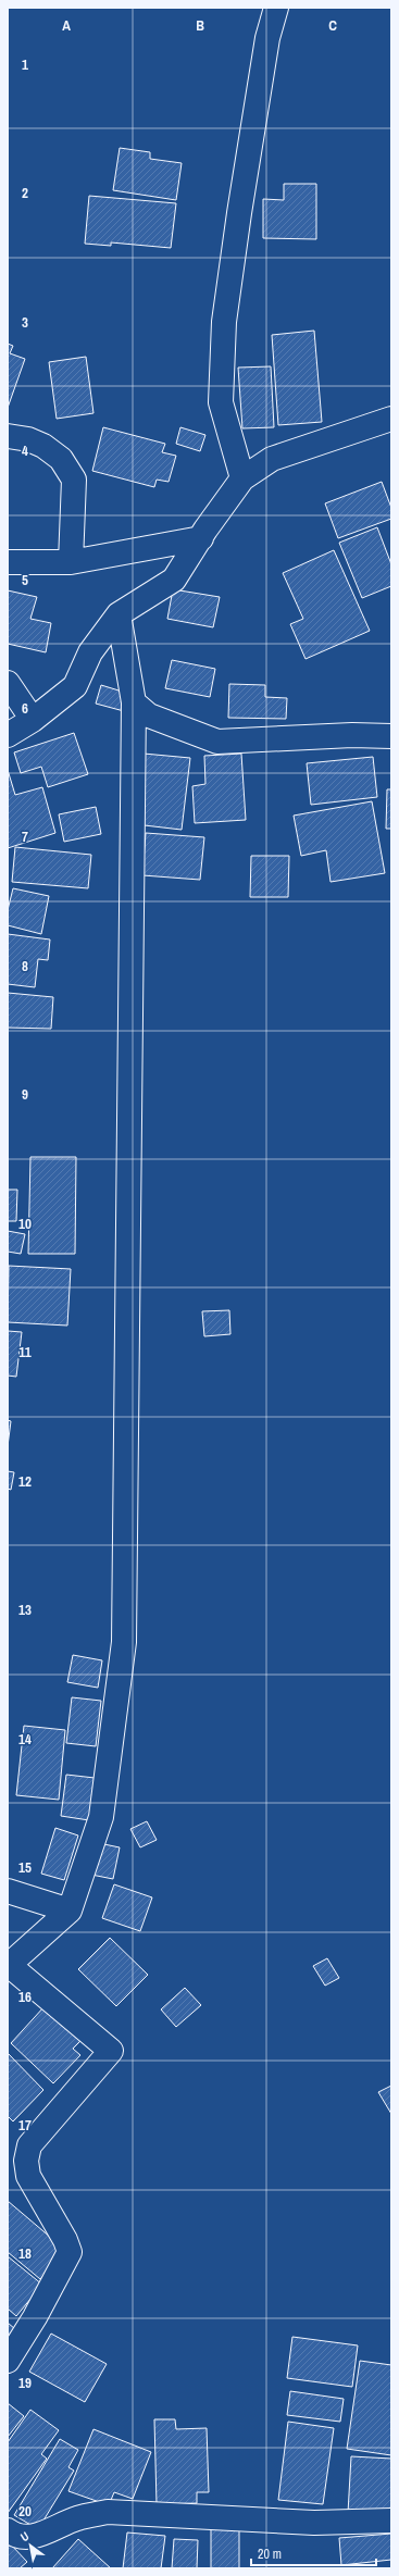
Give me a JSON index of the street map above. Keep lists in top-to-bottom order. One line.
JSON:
{"scale_bar":"20 m","north":"top left","grid":{"columns":["A","B","C"],"rows":["1","2","3","4","5","6","7","8","9","10","11","12","13","14","15","16","17","18","19","20"]}}
